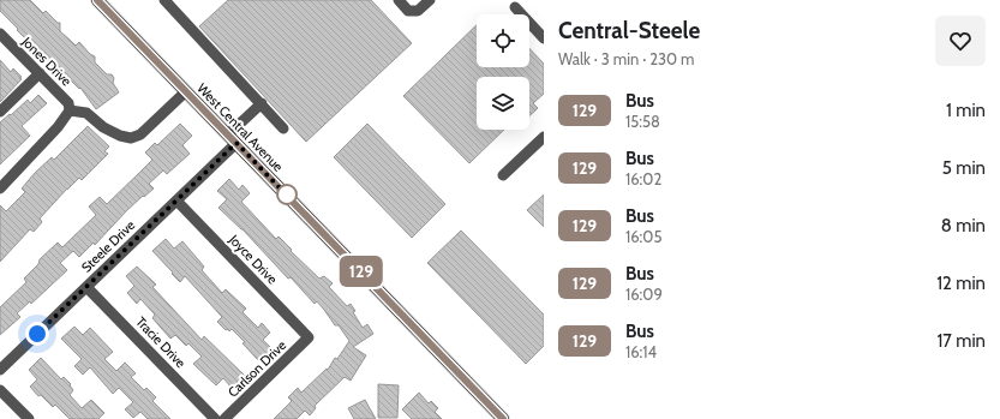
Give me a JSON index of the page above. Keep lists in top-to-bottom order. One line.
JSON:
{"streets":{"main road":["West Central Avenue"],"street":["Jones Drive","Steele Drive","Joyce Drive","Tracie Drive","Carlson Drive"]},"crossings":[["West Central Avenue","Steele Drive"],["Steele Drive","Joyce Drive"],["Steele Drive","Tracie Drive"],["Joyce Drive","Carlson Drive"]],"lines":["bus line 129"],"page":{"on_map":"129","heading":["Central-Steele","Walk · 3 min · 230 m"],"list":[{"mark":"129","name":"Bus","note":"15:58","value":"1 min"},{"mark":"129","name":"Bus","note":"16:02","value":"5 min"},{"mark":"129","name":"Bus","note":"16:05","value":"8 min"},{"mark":"129","name":"Bus","note":"16:09","value":"12 min"},{"mark":"129","name":"Bus","note":"16:14","value":"17 min"}]}}
